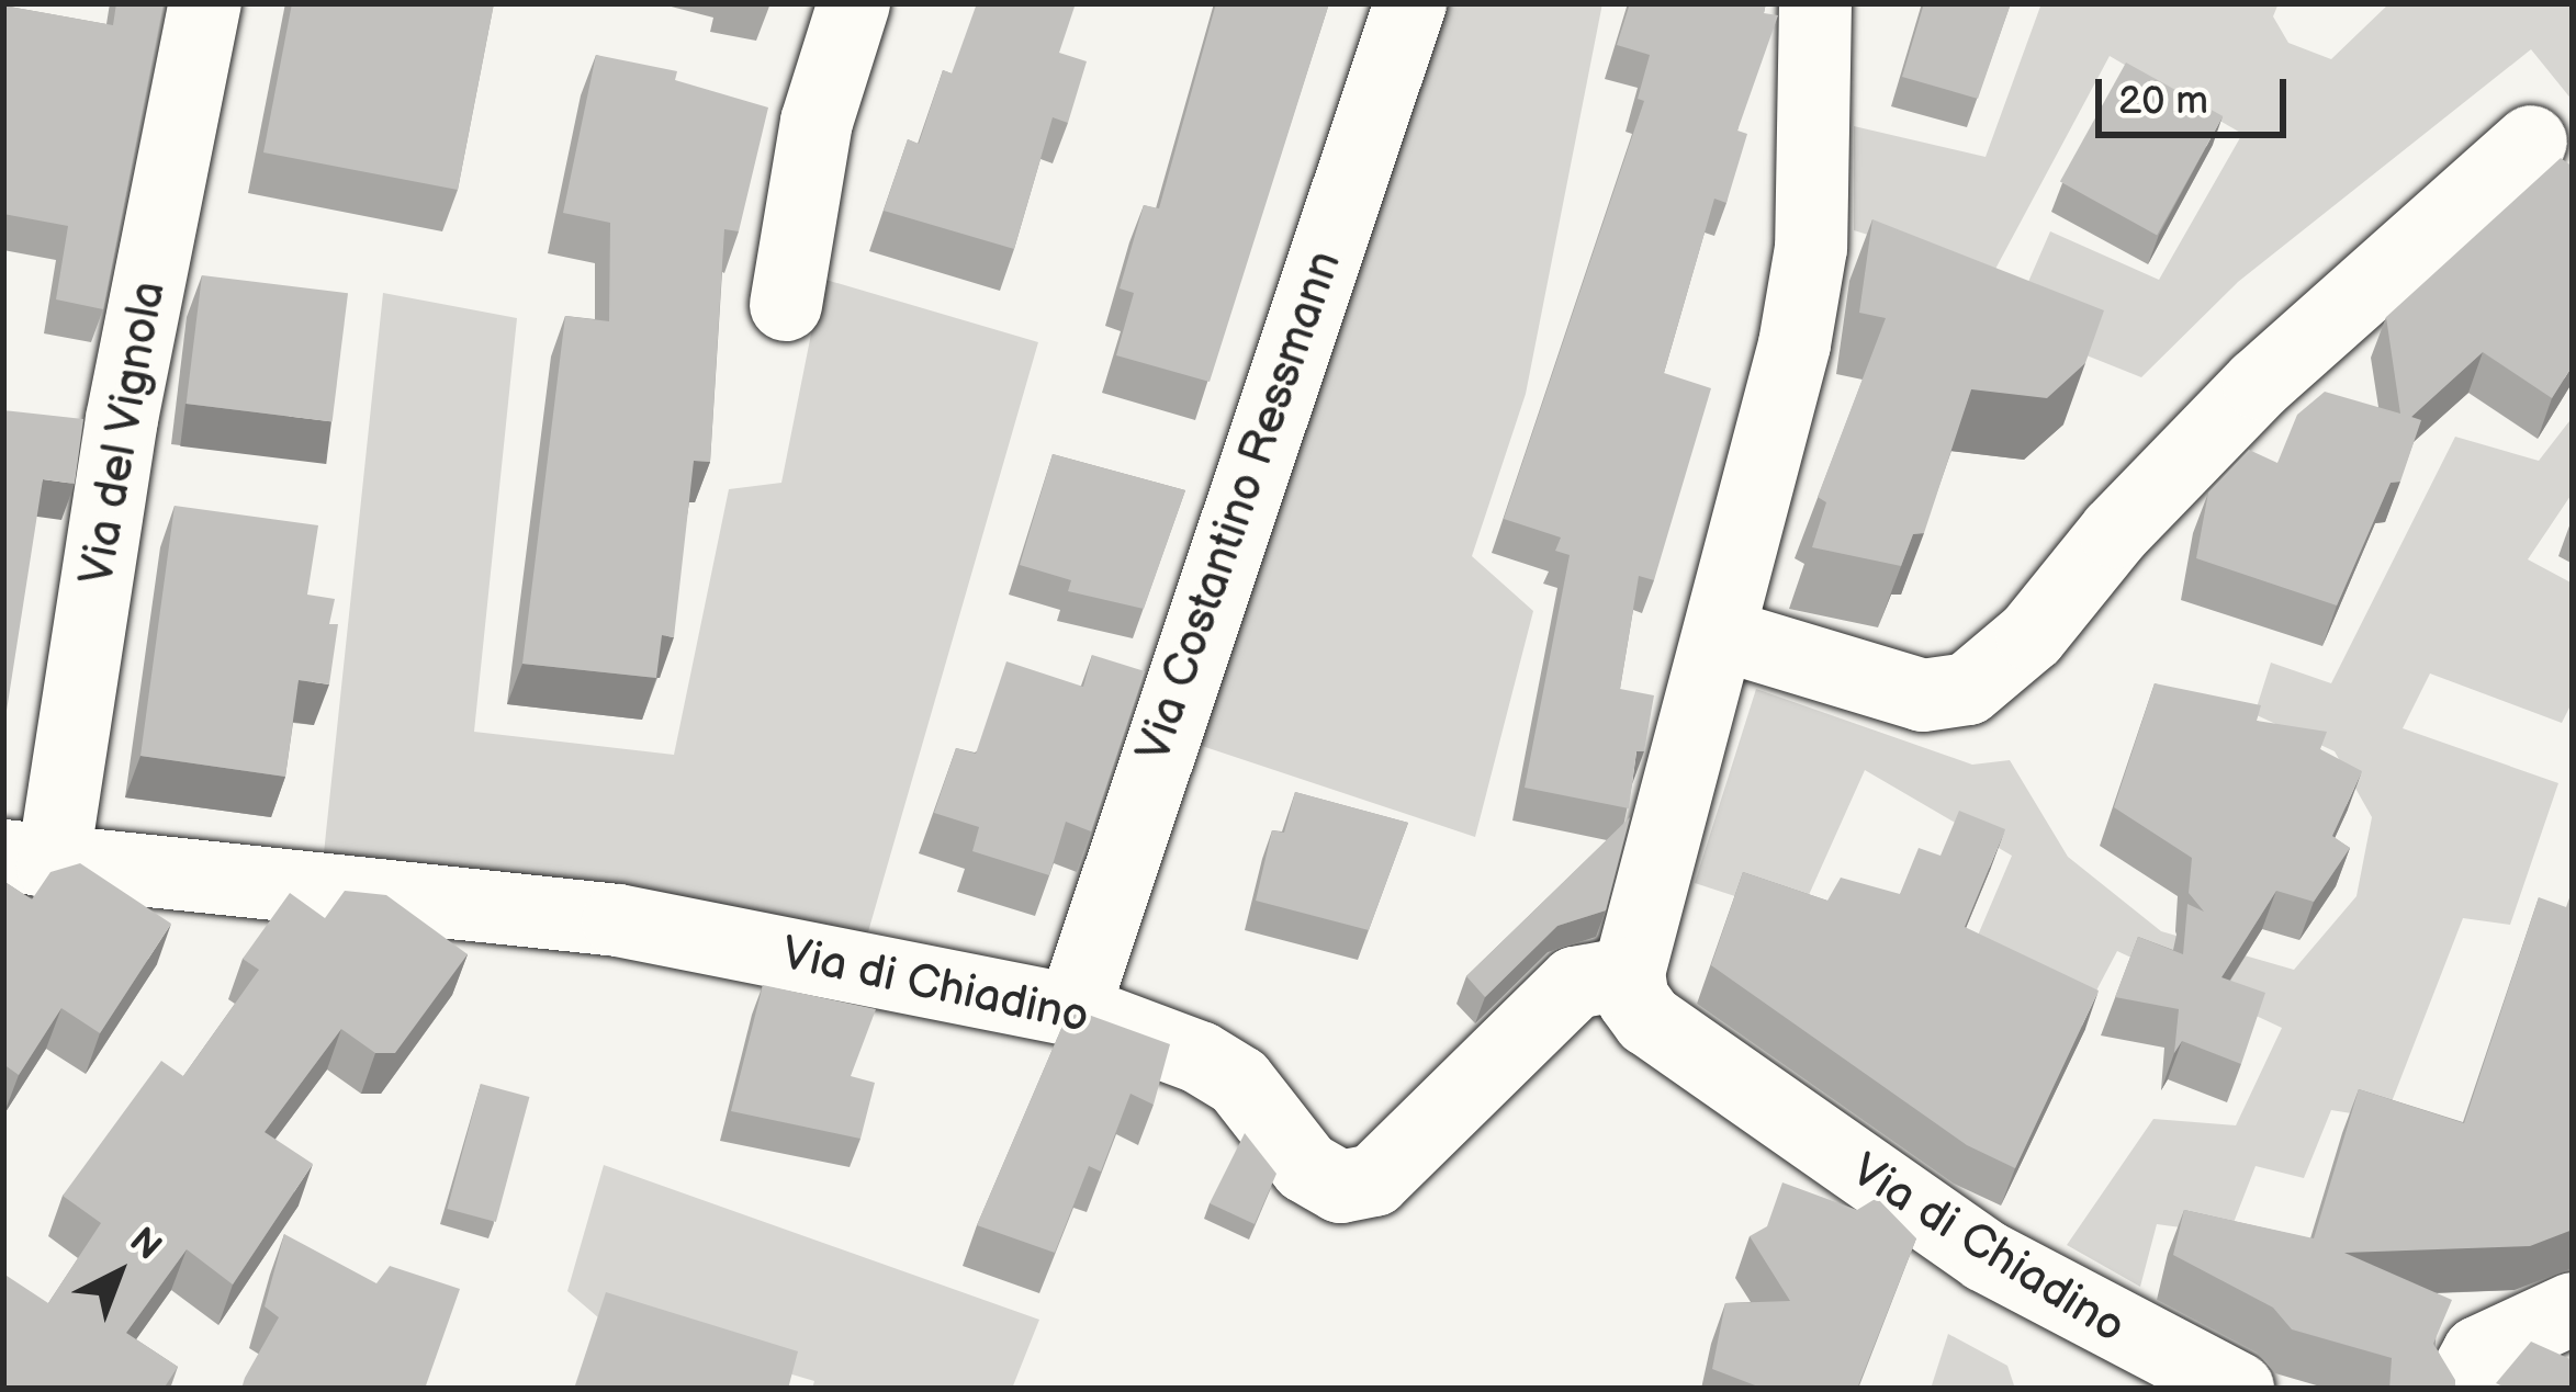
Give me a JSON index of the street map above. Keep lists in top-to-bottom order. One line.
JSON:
{"streets":{"street":["Via del Vignola","Via Costantino Ressmann","Via di Chiadino"]},"crossings":[["Via del Vignola","Via di Chiadino"],["Via Costantino Ressmann","Via di Chiadino"]],"scale_bar":"20 m","north":"top right"}
